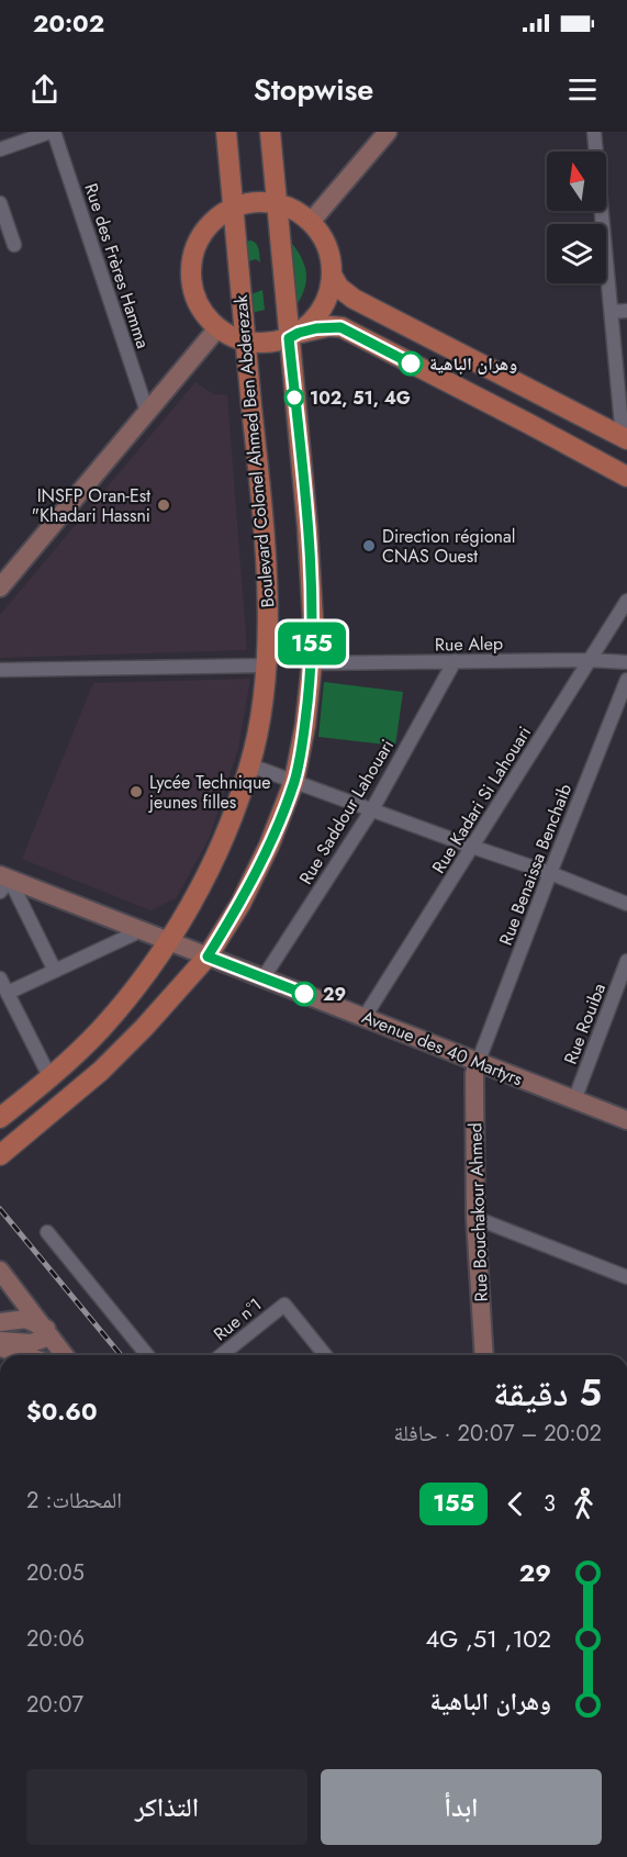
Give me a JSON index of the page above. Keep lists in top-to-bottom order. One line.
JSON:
{"streets":{"main road":["Boulevard Colonel Ahmed Ben Abderezak","Avenue des 40 Martyrs","Rue Bouchakour Ahmed"],"street":["Rue des Frères Hamma","Rue Alep","Rue Kadari Si Lahouari","Rue Saddour Lahouari","Rue Benaissa Benchaib","Rue Rouiba","Rue n°1"]},"crossings":[["Boulevard Colonel Ahmed Ben Abderezak","Avenue des 40 Martyrs"],["Rue Alep","Rue Kadari Si Lahouari"],["Rue Alep","Rue Saddour Lahouari"],["Rue Kadari Si Lahouari","Avenue des 40 Martyrs"],["Rue Saddour Lahouari","Avenue des 40 Martyrs"],["Rue Benaissa Benchaib","Avenue des 40 Martyrs"],["Rue Benaissa Benchaib","Rue Bouchakour Ahmed"],["Rue Rouiba","Avenue des 40 Martyrs"],["Avenue des 40 Martyrs","Rue Bouchakour Ahmed"]],"places":["وهران الباهية","102, 51, 4G","INSFP Oran-Est \"Khadari Hassni","Direction régional CNAS Ouest","Lycée Technique jeunes filles","29"],"lines":["bus line 155"],"north":"top","page":{"status":"20:02","header":"Stopwise","on_map":"155","heading":["5 دقيقة","20:02 – 20:07 · حافلة","$0.60"],"legs":["3","155","المحطات: 2"],"list":[{"name":"29","value":"20:05"},{"name":"102, 51, 4G","value":"20:06"},{"name":"وهران الباهية","value":"20:07"}],"buttons":["ابدأ","التذاكر"]}}
